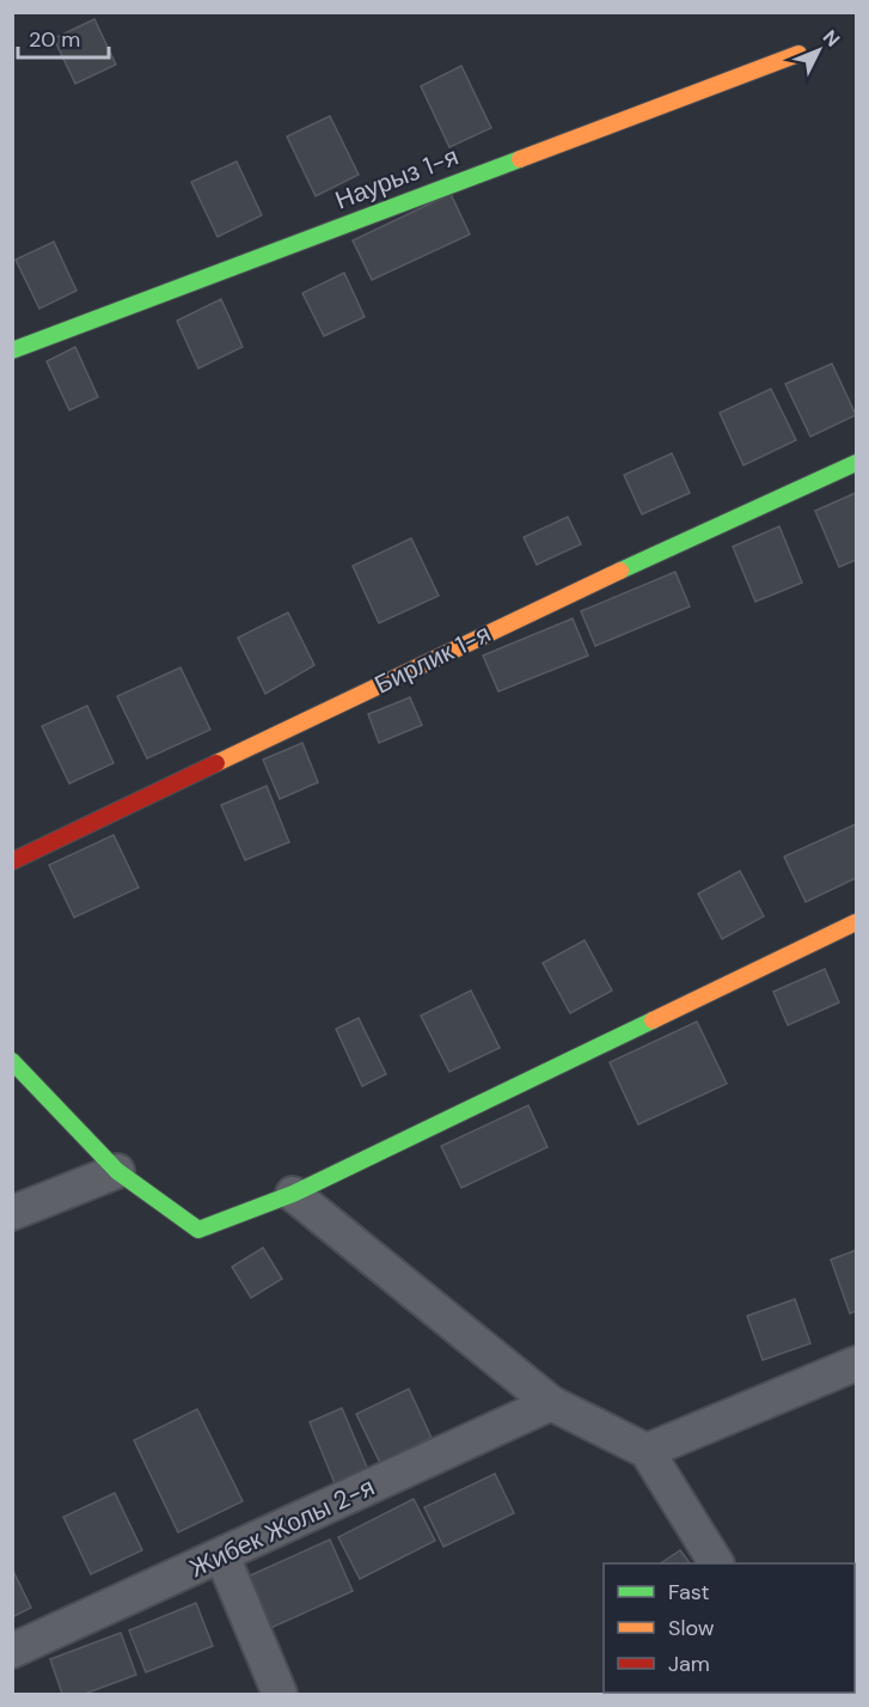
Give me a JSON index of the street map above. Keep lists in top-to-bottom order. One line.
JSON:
{"streets":{"street":["Наурыз 1-я","Бирлик 1-я","Жибек Жолы 2-я"]},"legend":["Fast","Slow","Jam"],"scale_bar":"20 m","north":"top right"}
